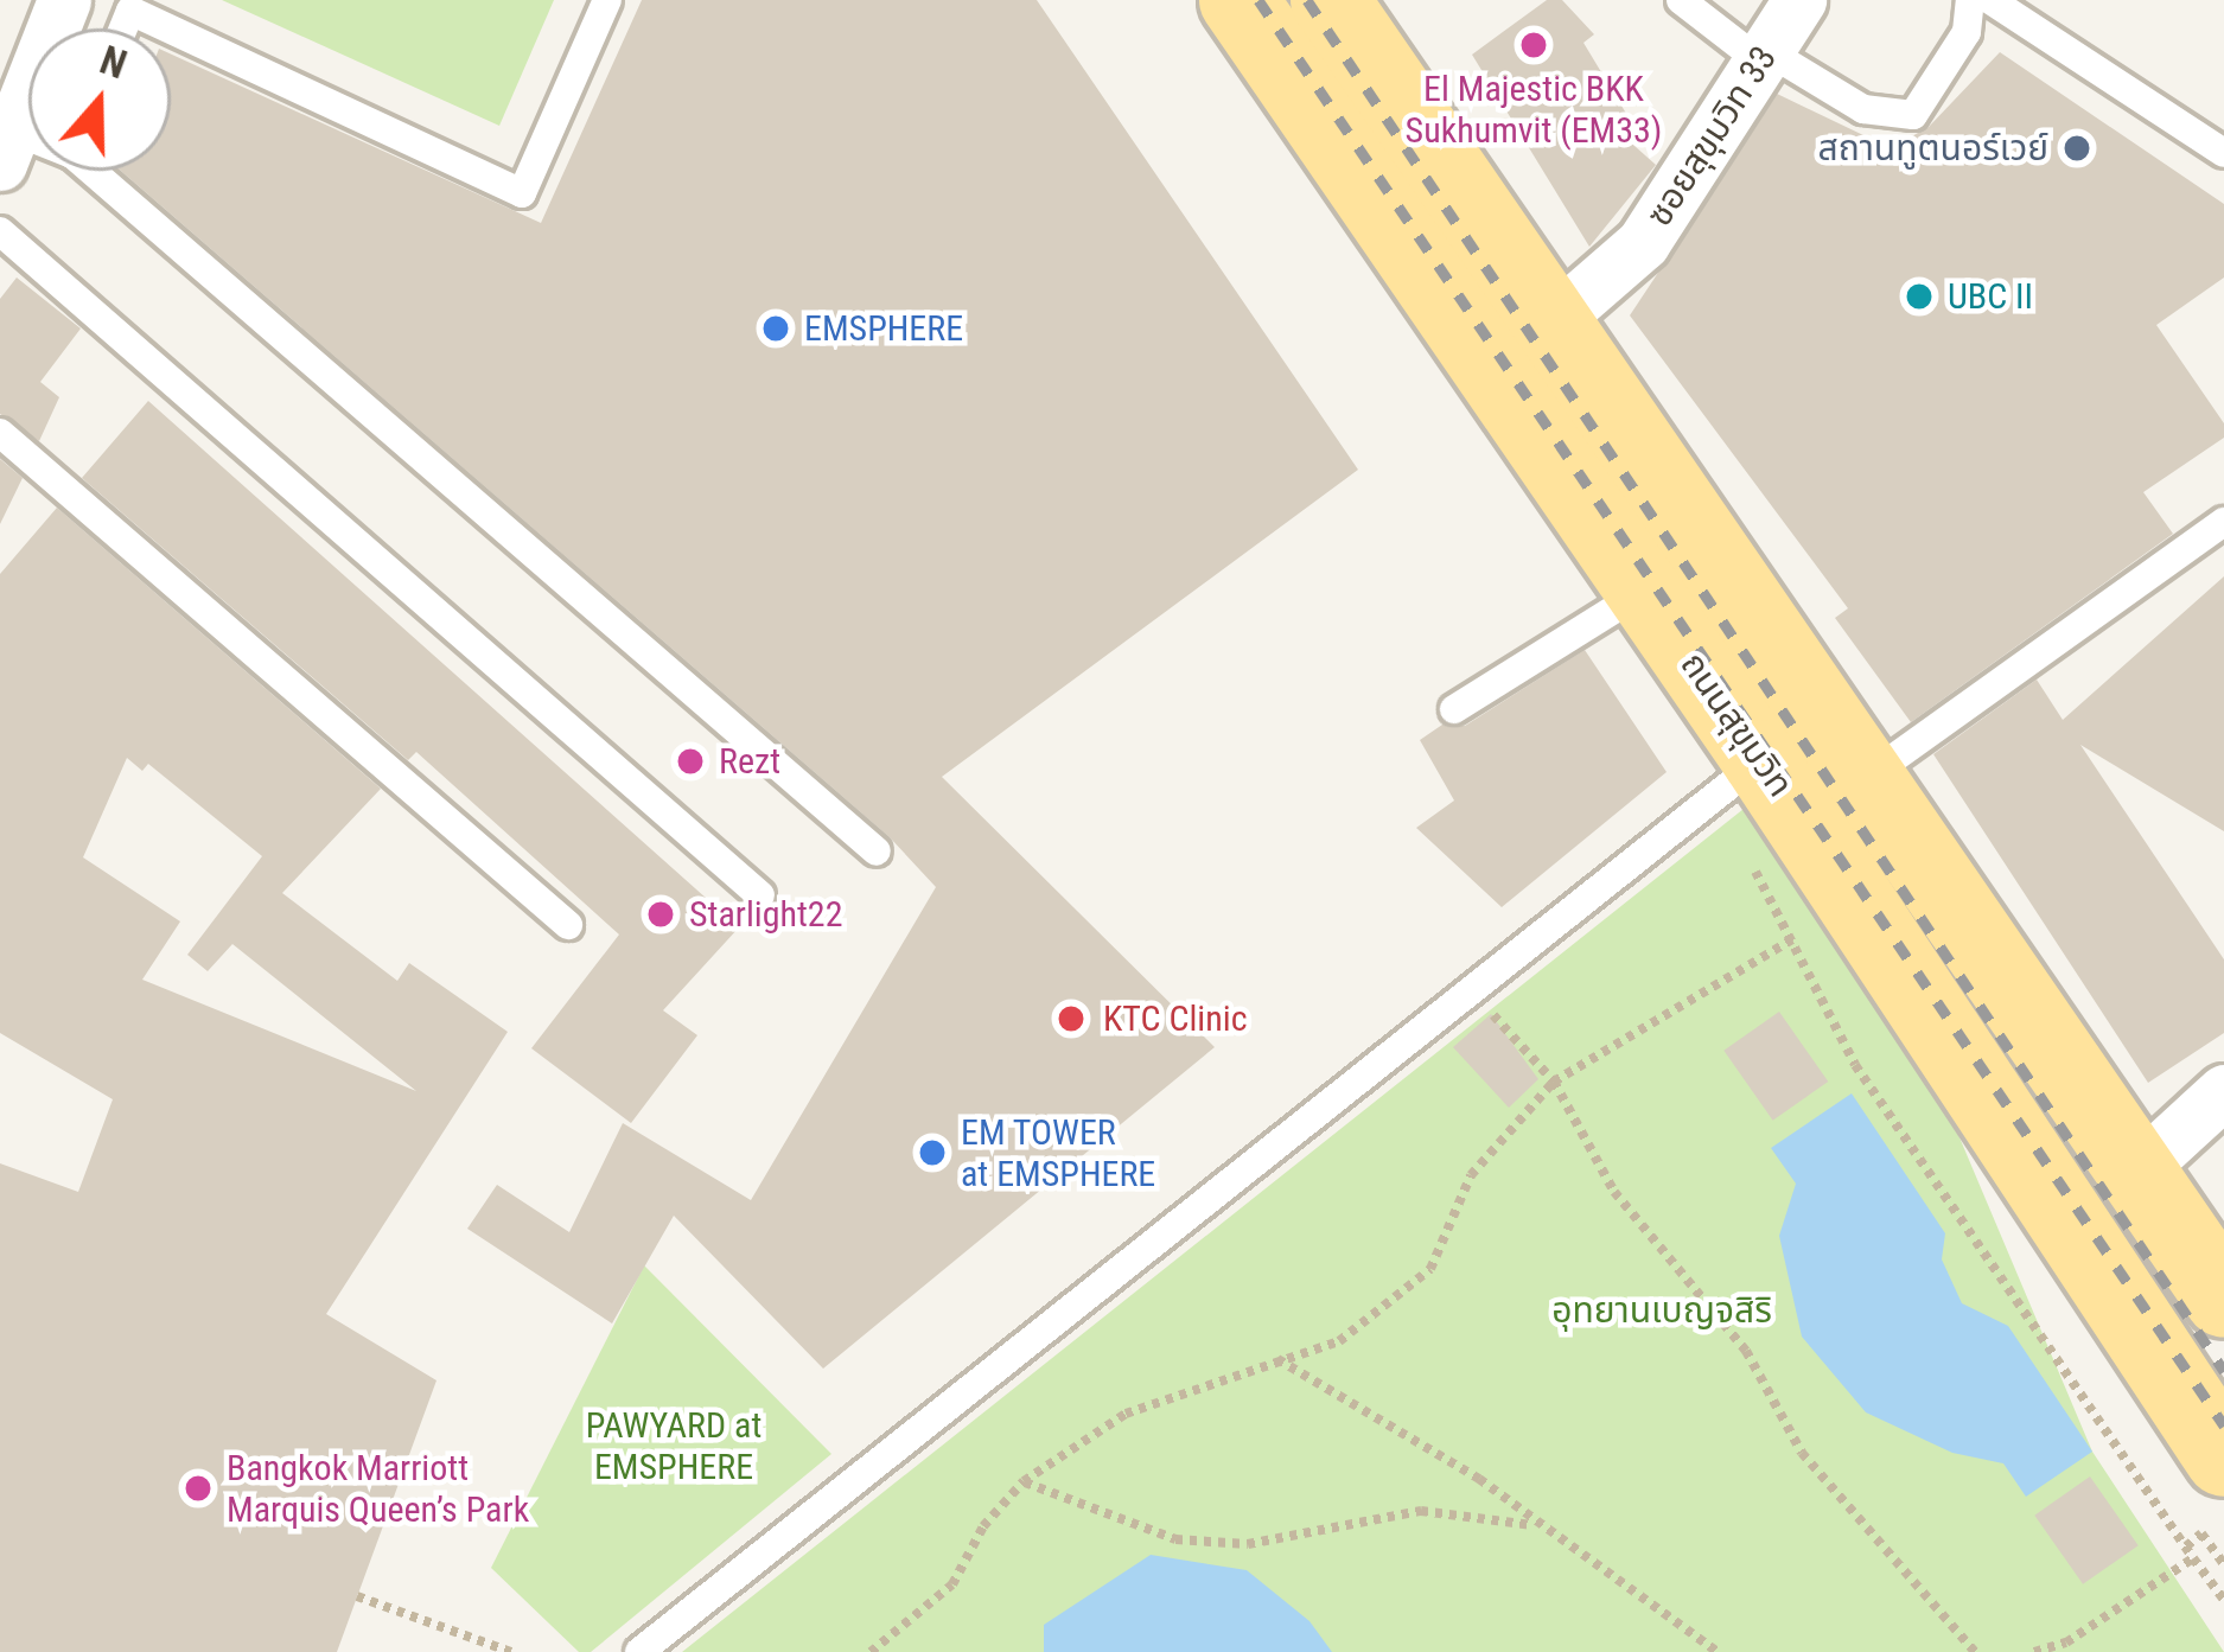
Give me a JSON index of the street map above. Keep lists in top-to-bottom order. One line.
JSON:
{"streets":{"main road":["ถนนสุขุมวิท"],"street":["ซอยสุขุมวิท 33"]},"parks":["อุทยานเบญจสิริ","PAWYARD at EMSPHERE"],"places":["El Majestic BKK Sukhumvit (EM33)","สถานทูตนอร์เวย์","UBC II","EMSPHERE","Rezt","Starlight22","KTC Clinic","EM TOWER at EMSPHERE","Bangkok Marriott Marquis Queen’s Park"],"north":"top"}
